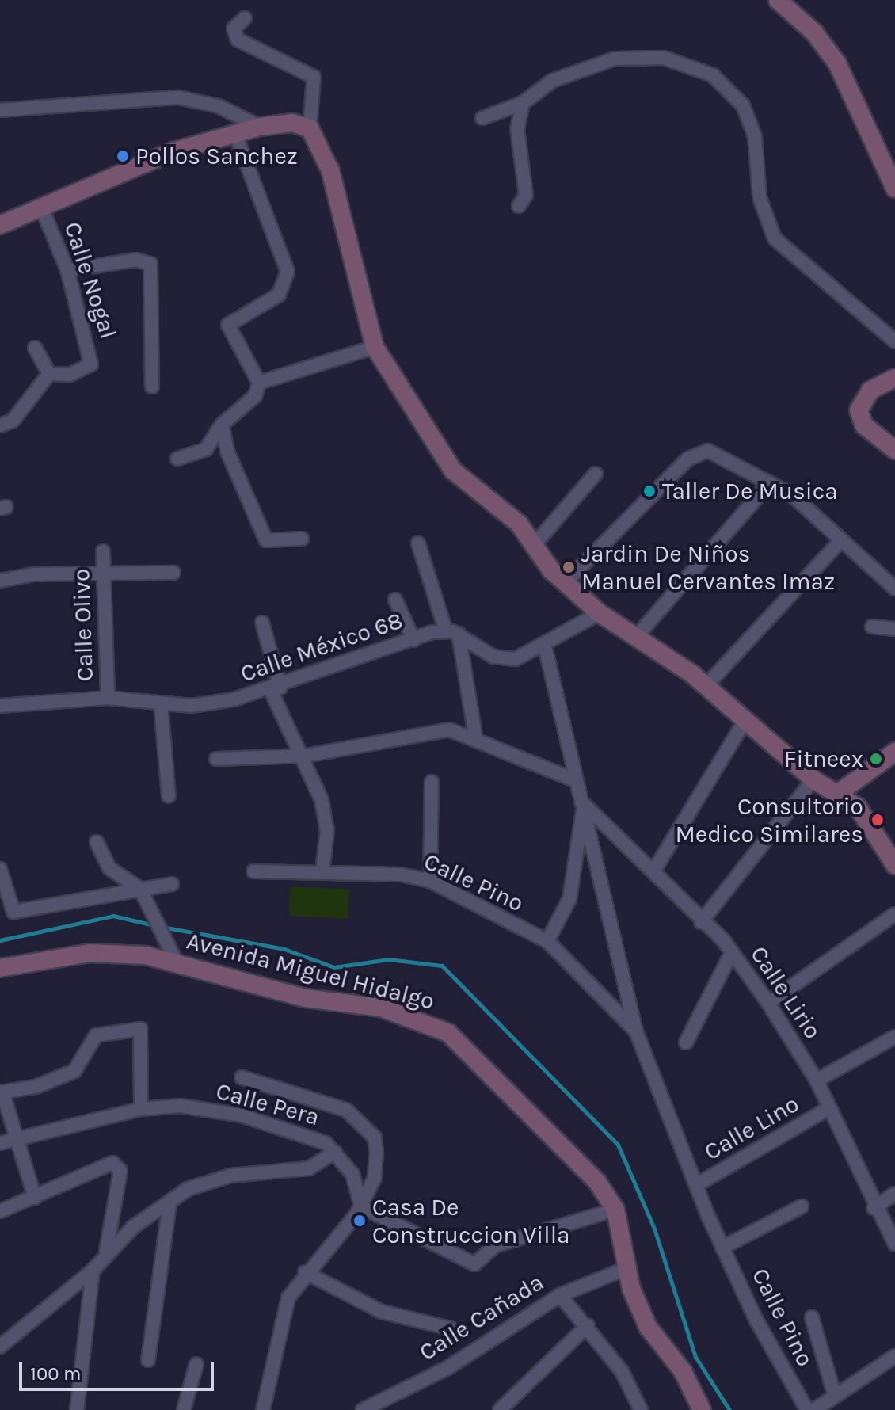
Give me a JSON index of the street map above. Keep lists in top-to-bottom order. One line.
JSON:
{"streets":{"street":["Calle Nogal","Calle Olivo","Calle México 68","Calle Pino","Avenida Miguel Hidalgo","Calle Lirio","Calle Pera","Calle Lino","Calle Cañada"]},"crossings":[["Calle Olivo","Calle México 68"],["Calle Pino","Calle Lirio"],["Calle Pino","Calle Lino"],["Avenida Miguel Hidalgo","Calle Cañada"],["Calle Lirio","Calle Lino"]],"places":["Pollos Sanchez","Taller De Musica","Jardin De Niños Manuel Cervantes Imaz","Fitneex","Consultorio Medico Similares","Casa De Construccion Villa"],"scale_bar":"100 m"}
